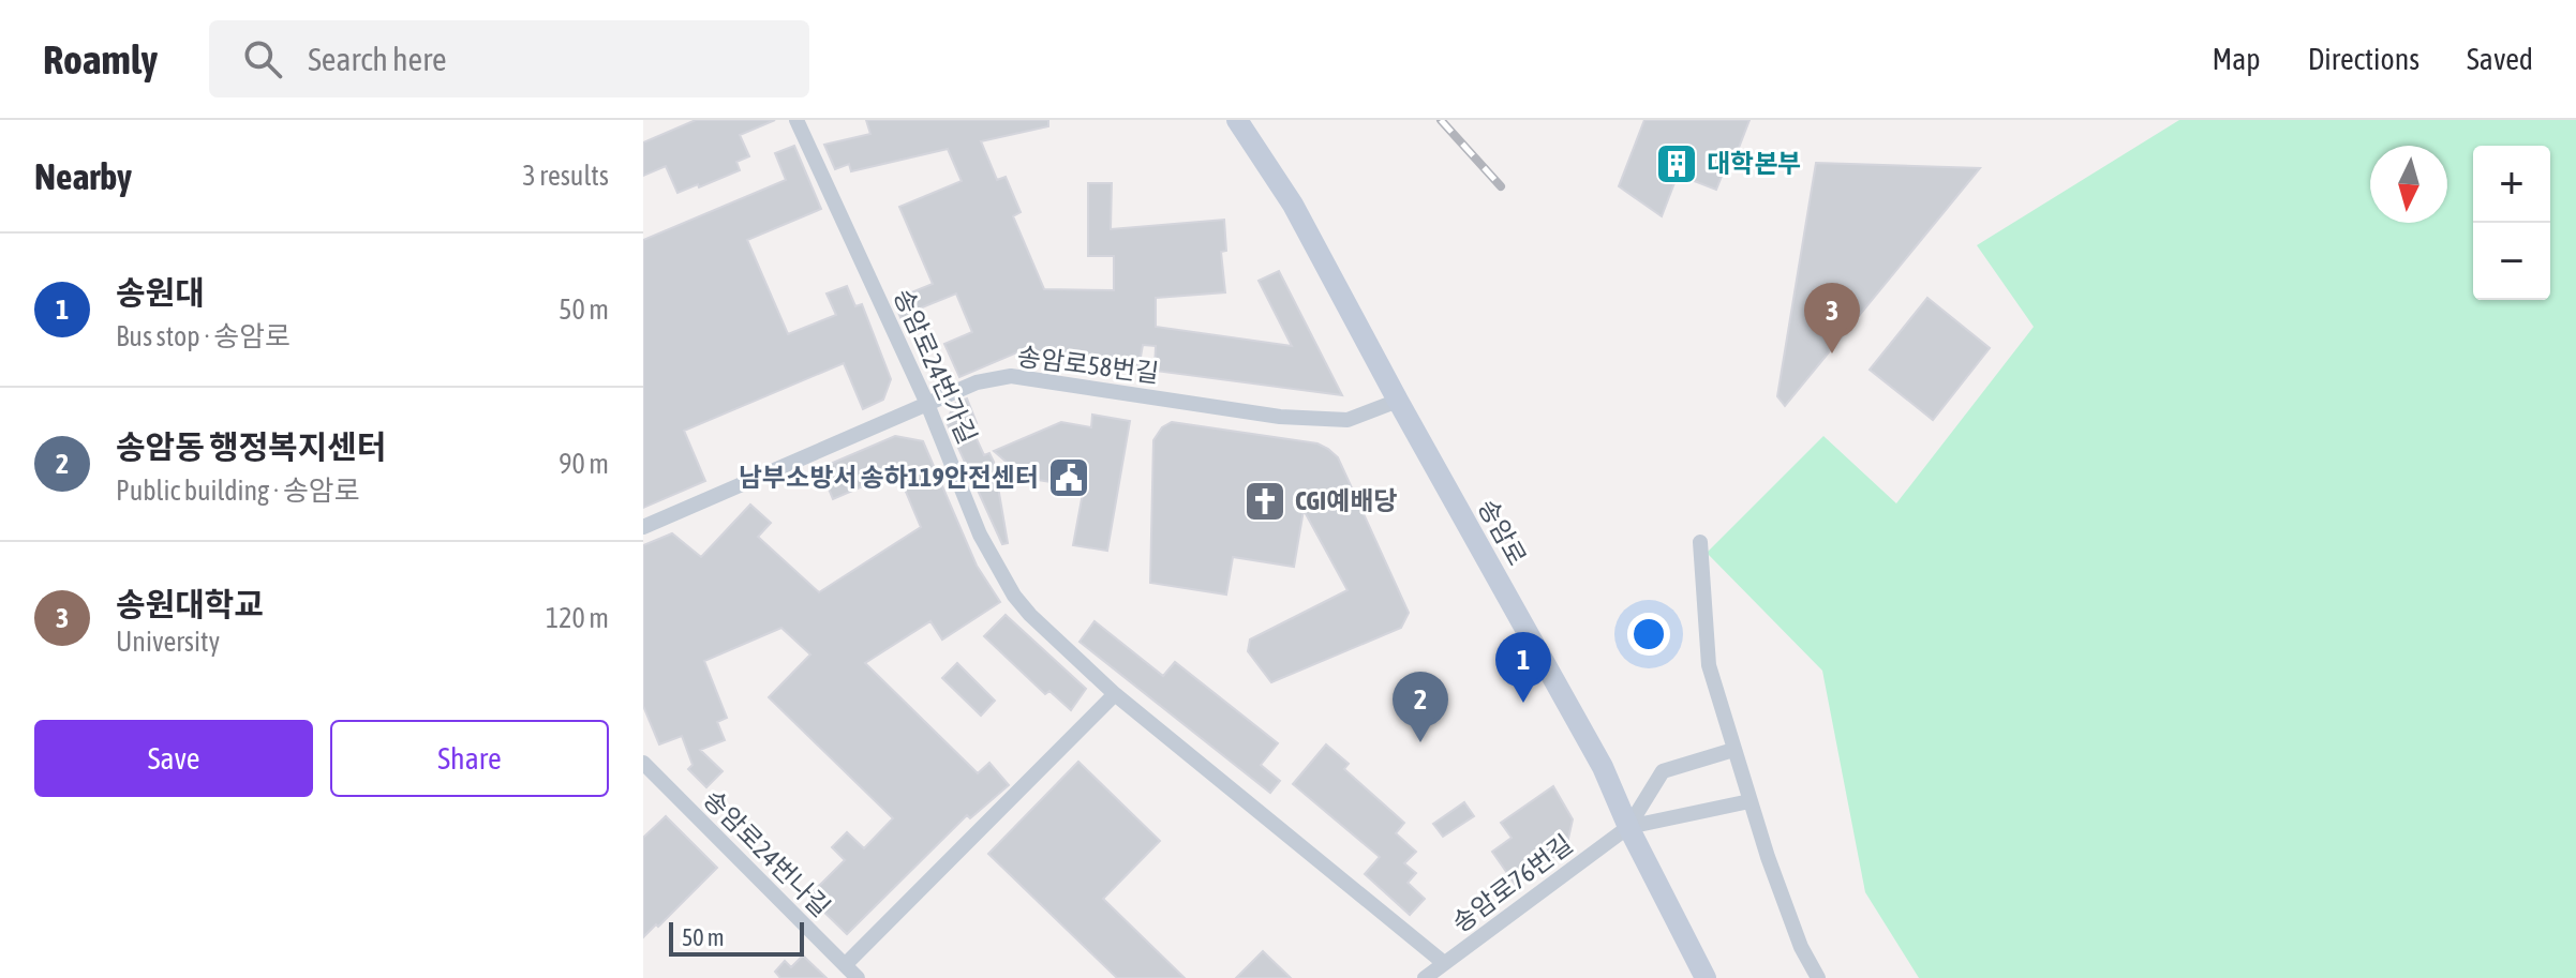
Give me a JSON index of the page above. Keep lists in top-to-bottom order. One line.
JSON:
{"streets":{"main road":["송암로"],"street":["송암로58번길","송암로24번가길","송암로24번나길","송암로76번길"]},"crossings":[["송암로58번길","송암로24번가길"],["송암로58번길","송암로"],["송암로24번가길","송암로76번길"],["송암로","송암로76번길"]],"places":{"building":["대학본부"],"public building":["남부소방서 송하119안전센터"],"church":["CGI예배당"]},"scale_bar":"50 m","north":"bottom","page":{"header":"Roamly","search":"Search here","nav":["Map","Directions","Saved"],"heading":["Nearby","3 results"],"map_buttons":["+","−"],"list":[{"mark":"1","name":"송원대","note":"Bus stop · 송암로","value":"50 m"},{"mark":"2","name":"송암동 행정복지센터","note":"Public building · 송암로","value":"90 m"},{"mark":"3","name":"송원대학교","note":"University","value":"120 m"}],"pins":["3","1","2"],"buttons":["Save","Share"],"scale":"50 m"}}
